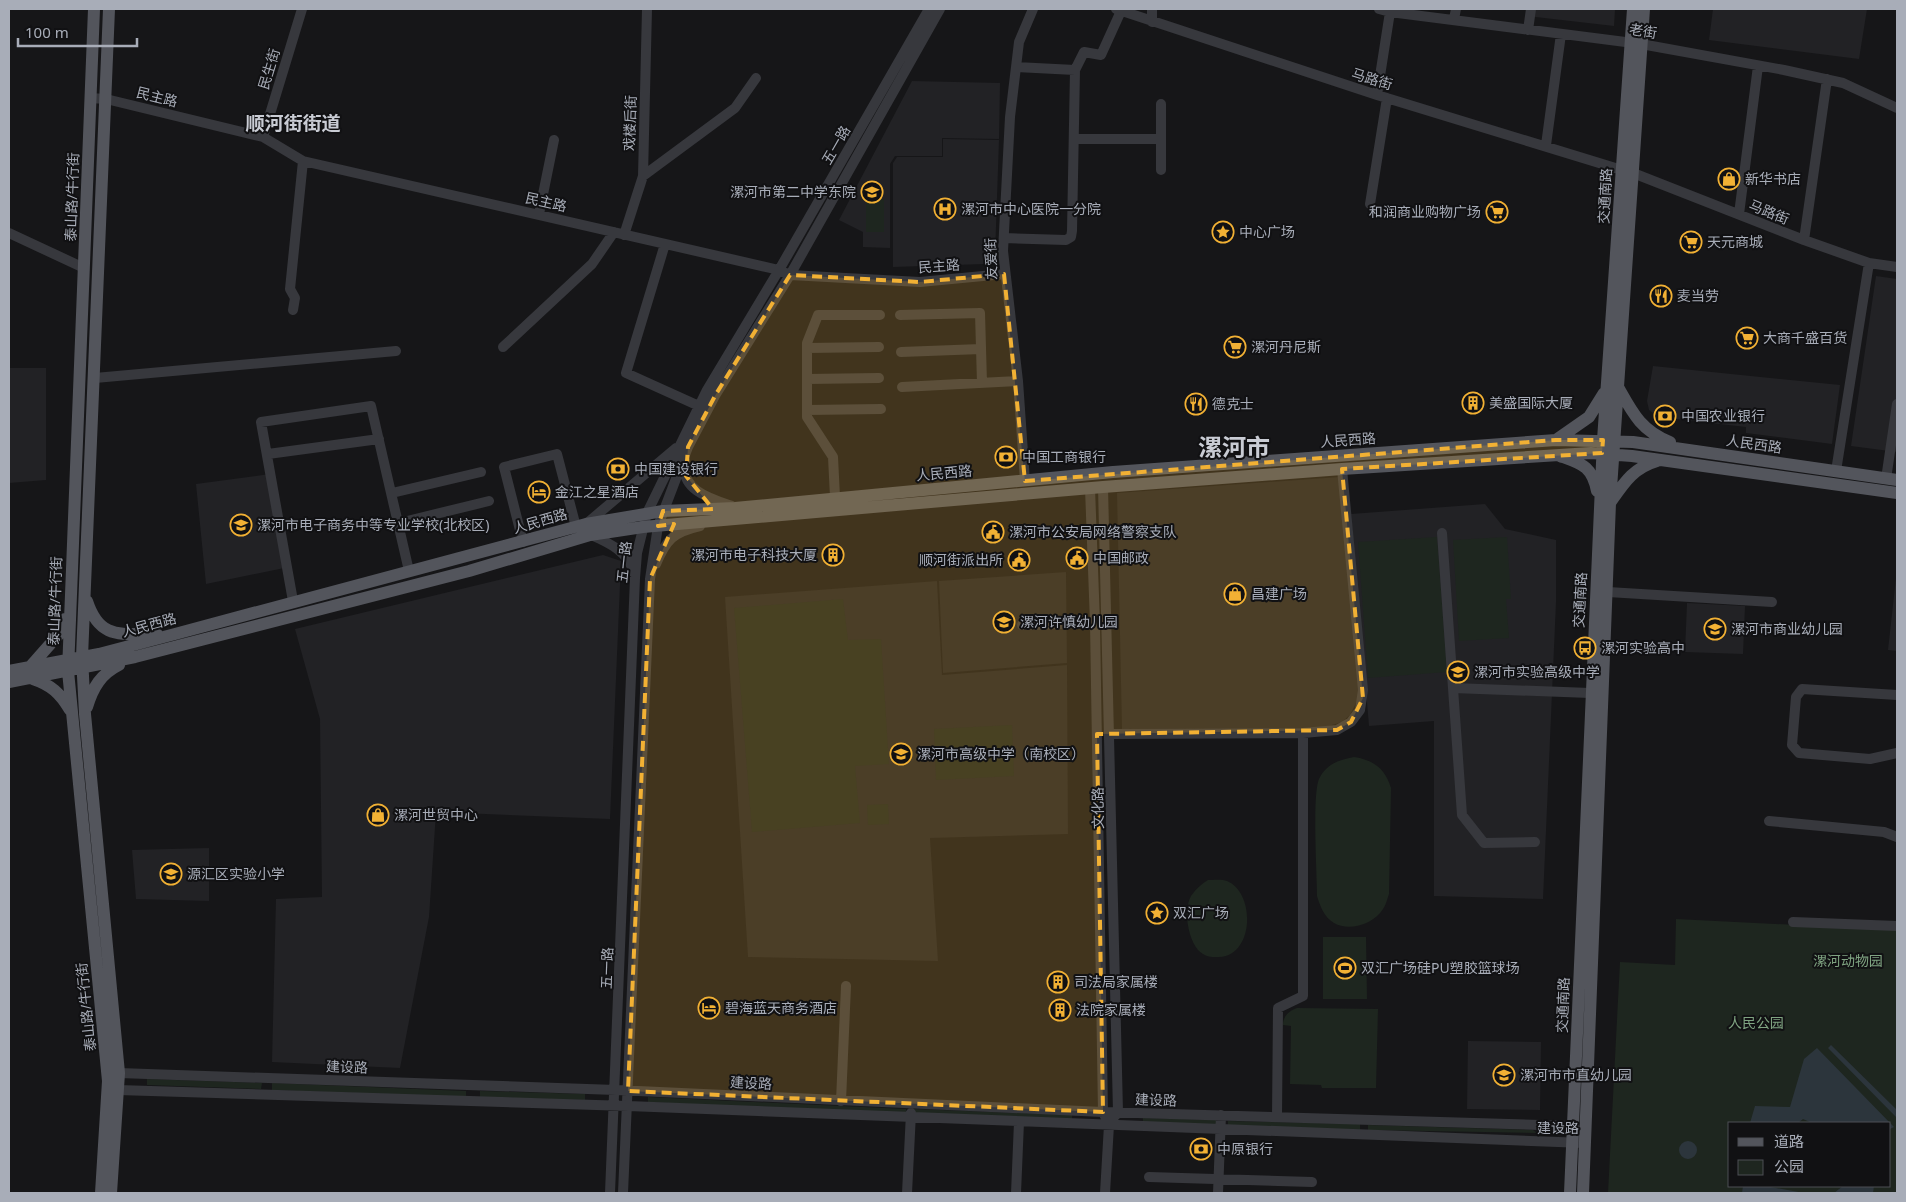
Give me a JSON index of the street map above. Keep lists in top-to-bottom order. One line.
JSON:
{"streets":{"main road":["交通南路","泰山路/牛行街","人民西路"],"street":["老街","民生街","马路街","民主路","戏楼后街","五一路","友爱街","文化路","建设路"]},"crossings":[["老街","交通南路"],["民生街","民主路"],["马路街","交通南路"],["民主路","戏楼后街"],["民主路","五一路"],["民主路","泰山路/牛行街"],["民主路","友爱街"],["五一路","人民西路"],["五一路","建设路"],["交通南路","人民西路"],["交通南路","建设路"],["泰山路/牛行街","人民西路"],["泰山路/牛行街","建设路"],["友爱街","人民西路"],["人民西路","文化路"],["文化路","建设路"]],"districts":["顺河街街道","漯河市"],"parks":["漯河动物园","人民公园"],"places":{"shop":["新华书店","昌建广场","漯河世贸中心"],"school or university":["漯河市第二中学东院","漯河市电子商务中等专业学校(北校区)","漯河许慎幼儿园","漯河市商业幼儿园","漯河市实验高级中学","漯河市高级中学（南校区）","源汇区实验小学","漯河市市直幼儿园"],"hospital":["漯河市中心医院一分院"],"supermarket":["和润商业购物广场","天元商城","大商千盛百货","漯河丹尼斯"],"place":["中心广场","双汇广场"],"restaurant":["麦当劳","德克士"],"building":["美盛国际大厦","漯河市电子科技大厦","司法局家属楼","法院家属楼"],"bank":["中国农业银行","中国工商银行","中国建设银行","中原银行"],"hotel":["金江之星酒店","碧海蓝天商务酒店"],"public building":["漯河市公安局网络警察支队","中国邮政","顺河街派出所"],"bus stop":["漯河实验高中"],"sports":["双汇广场硅PU塑胶篮球场"]},"legend":["道路","公园"],"scale_bar":"100 m"}
